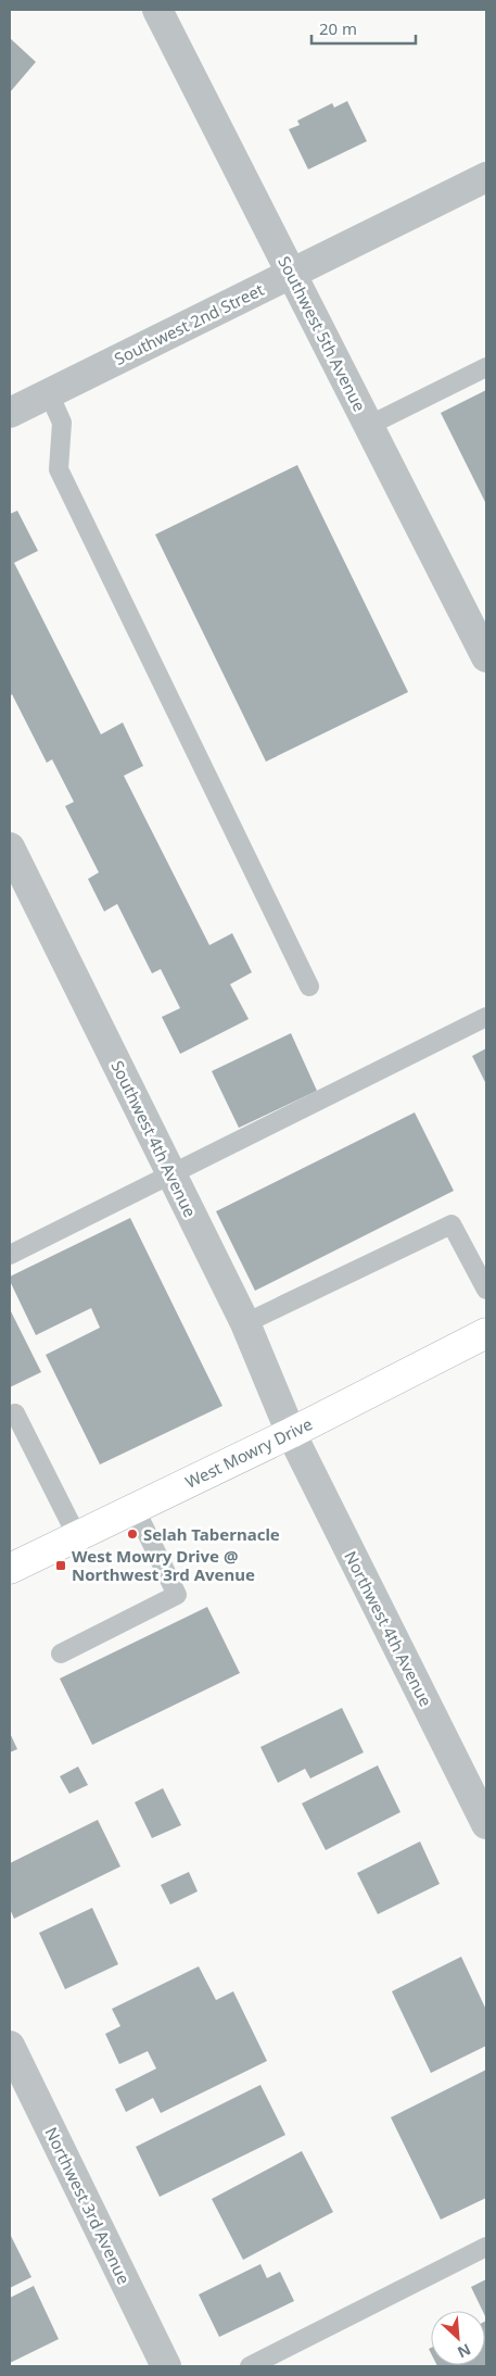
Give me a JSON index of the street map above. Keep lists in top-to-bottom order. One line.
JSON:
{"streets":{"street":["Southwest 2nd Street","Southwest 5th Avenue","Southwest 4th Avenue","West Mowry Drive","Northwest 4th Avenue","Northwest 3rd Avenue"]},"crossings":[["Southwest 2nd Street","Southwest 5th Avenue"],["Southwest 4th Avenue","West Mowry Drive"],["Southwest 4th Avenue","Northwest 4th Avenue"],["West Mowry Drive","Northwest 4th Avenue"]],"places":{"other":["Selah Tabernacle"],"transit":["West Mowry Drive @ Northwest 3rd Avenue"]},"scale_bar":"20 m","north":"bottom right"}
